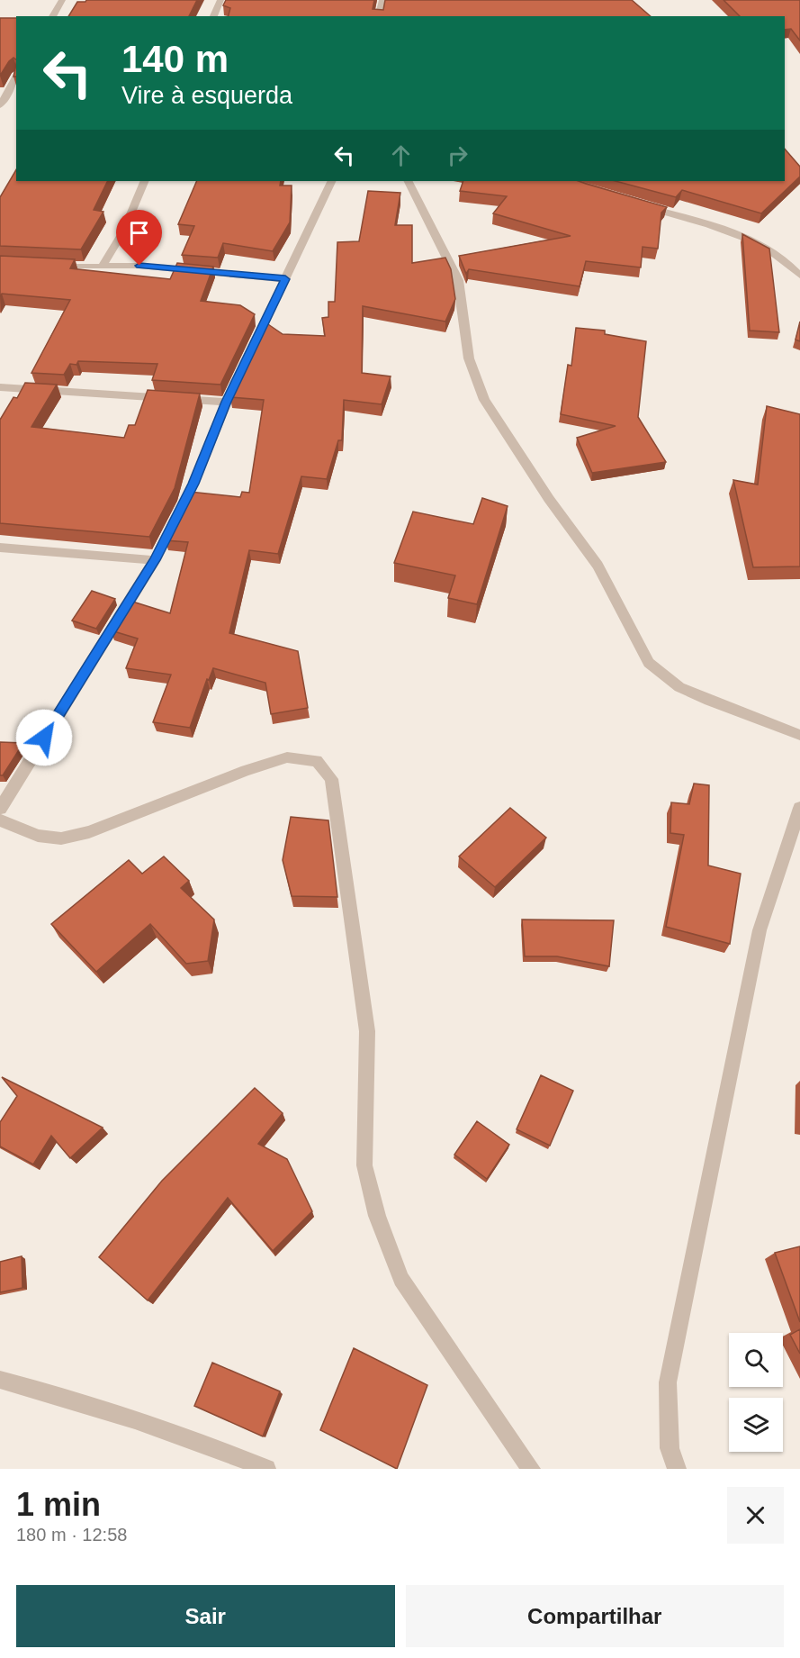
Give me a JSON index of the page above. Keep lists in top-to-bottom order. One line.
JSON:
{"page":{"turn":["140 m","Vire à esquerda"],"heading":["1 min","180 m · 12:58"],"buttons":["Sair","Compartilhar"]}}
